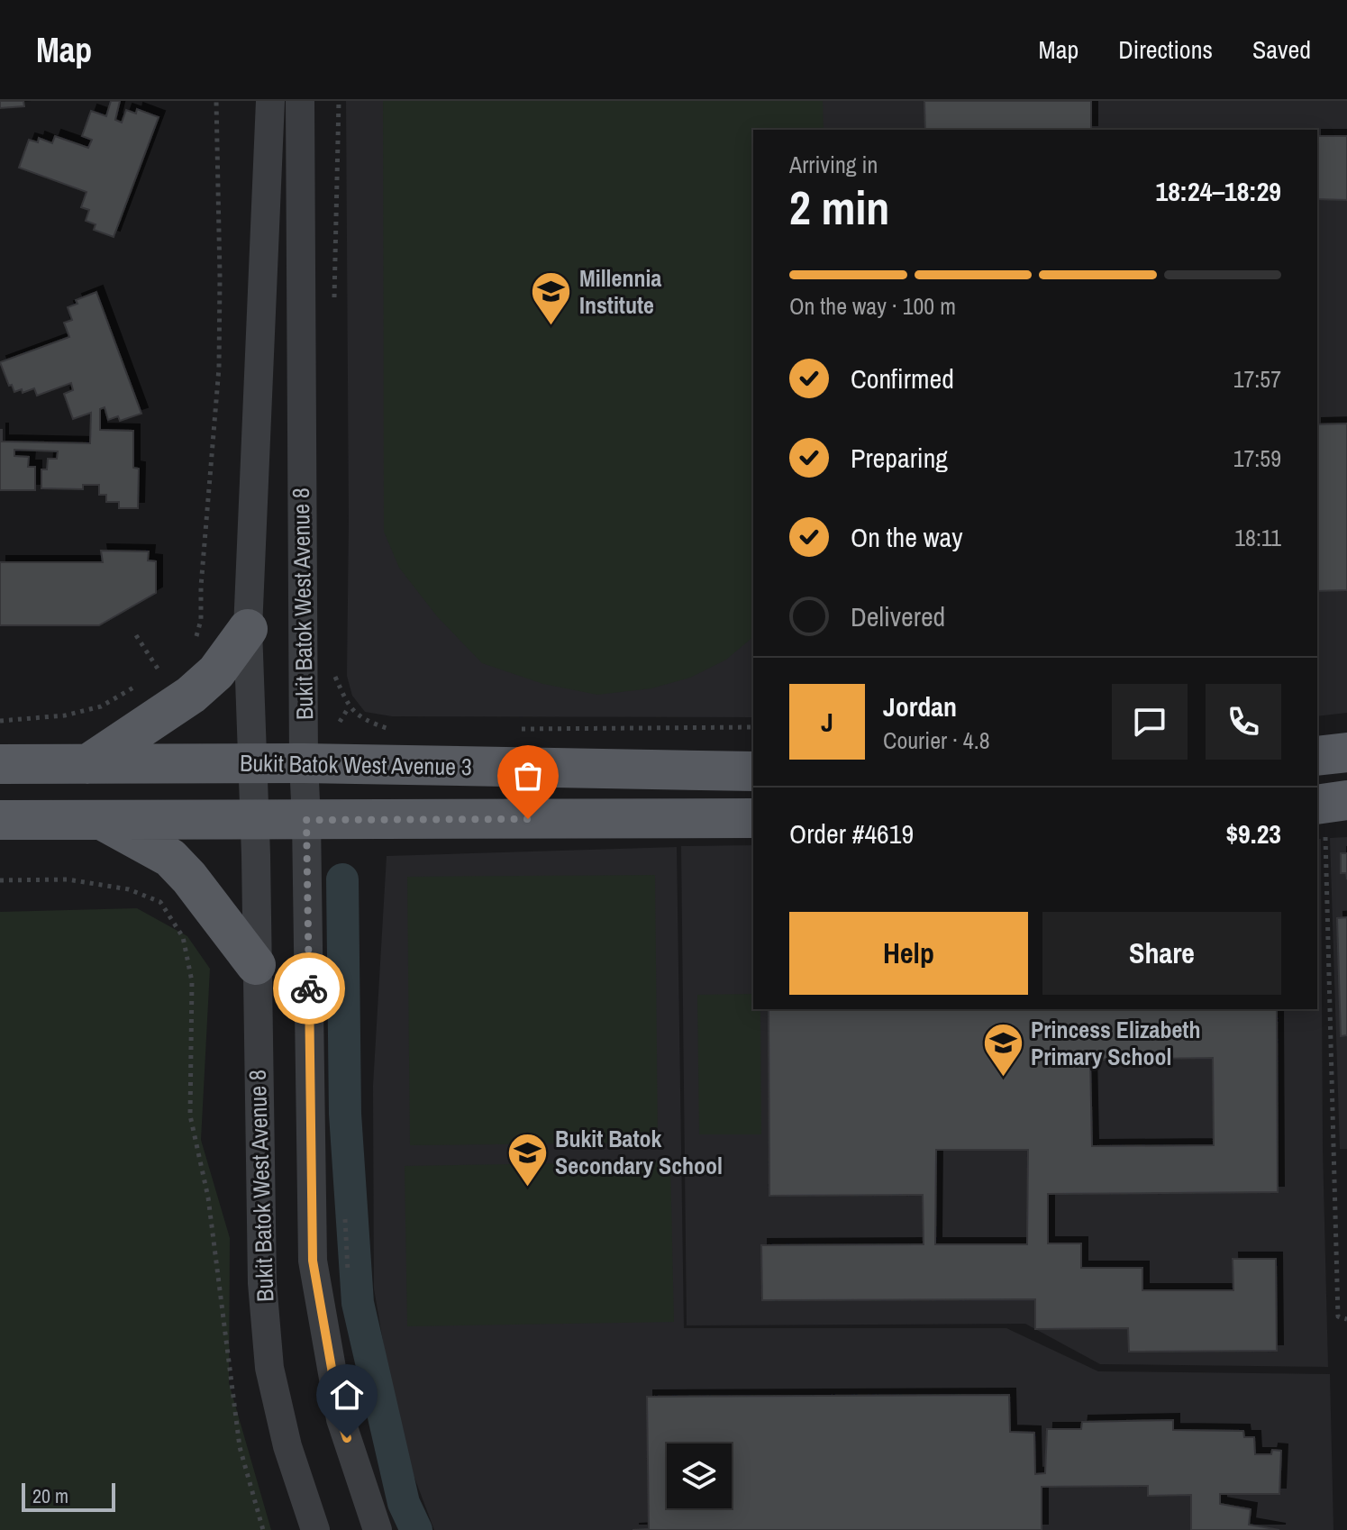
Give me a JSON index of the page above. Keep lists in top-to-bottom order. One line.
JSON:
{"streets":{"main road":["Bukit Batok West Avenue 3"],"street":["Bukit Batok West Avenue 8"]},"crossings":[["Bukit Batok West Avenue 8","Bukit Batok West Avenue 3"]],"places":{"school or university":["Millennia Institute","Princess Elizabeth Primary School","Bukit Batok Secondary School"]},"scale_bar":"20 m","page":{"header":"Map","nav":["Map","Directions","Saved"],"heading":["2 min","Arriving in","18:24–18:29"],"panel":["Jordan","Courier · 4.8","Order #4619","$9.23"],"bar":"On the way · 100 m","list":[["Confirmed","17:57"],["Preparing","17:59"],["On the way","18:11"],"Delivered"],"round":"J","buttons":["Help","Share"],"scale":"20 m"}}
